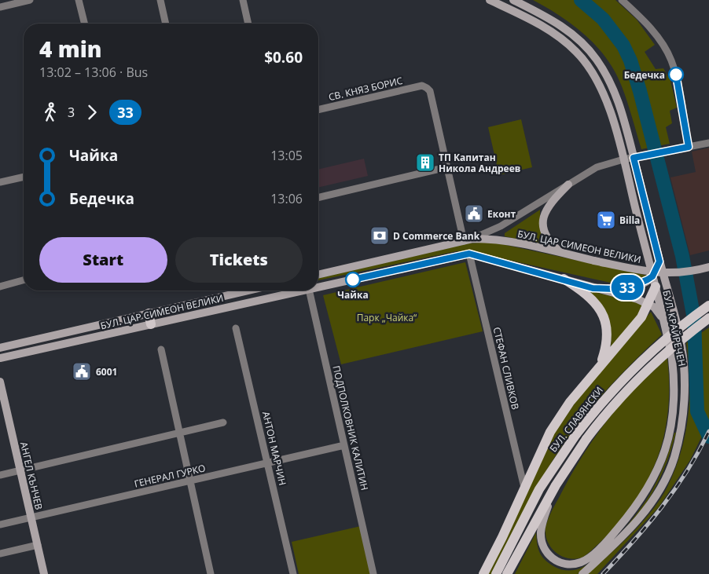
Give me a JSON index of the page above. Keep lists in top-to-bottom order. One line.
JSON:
{"streets":{"main road":["БУЛ. ЦАР СИМЕОН ВЕЛИКИ","БУЛ. КРАЙРЕЧЕН","БУЛ. СЛАВЯНСКИ","АНГЕЛ КЪНЧЕВ"],"street":["СВ. КНЯЗ БОРИС","СТЕФАН СЛИВКОВ","ПОДПОЛКОВНИК КАЛИТИН","АНТОН МАРЧИН","ГЕНЕРАЛ ГУРКО"]},"crossings":[["БУЛ. ЦАР СИМЕОН ВЕЛИКИ","БУЛ. КРАЙРЕЧЕН"],["БУЛ. ЦАР СИМЕОН ВЕЛИКИ","СТЕФАН СЛИВКОВ"],["БУЛ. КРАЙРЕЧЕН","БУЛ. СЛАВЯНСКИ"],["ПОДПОЛКОВНИК КАЛИТИН","ГЕНЕРАЛ ГУРКО"],["АНТОН МАРЧИН","ГЕНЕРАЛ ГУРКО"],["АНГЕЛ КЪНЧЕВ","ГЕНЕРАЛ ГУРКО"]],"parks":["Парк „Чайка“"],"places":{"other":["Бедечка","Чайка"],"building":["ТП Капитан Никола Андреев"],"public building":["Еконт","6001"],"supermarket":["Billa"],"bank":["D Commerce Bank"]},"lines":["bus line 33"],"page":{"on_map":"33","heading":["4 min","13:02 – 13:06 · Bus","$0.60"],"legs":["3","33"],"list":[{"name":"Чайка","value":"13:05"},{"name":"Бедечка","value":"13:06"}],"buttons":["Start","Tickets"]}}
